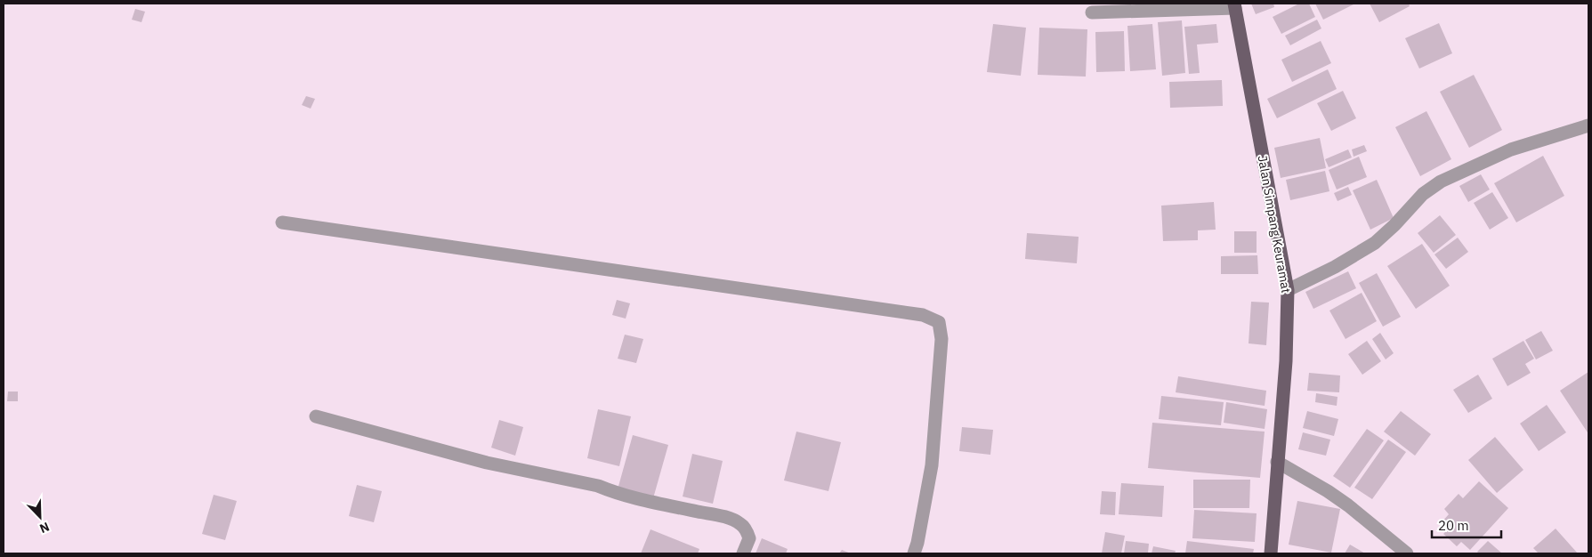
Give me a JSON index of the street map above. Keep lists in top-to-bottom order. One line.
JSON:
{"streets":{"main road":["Jalan Simpang Keuramat"]},"scale_bar":"20 m","north":"bottom right"}
